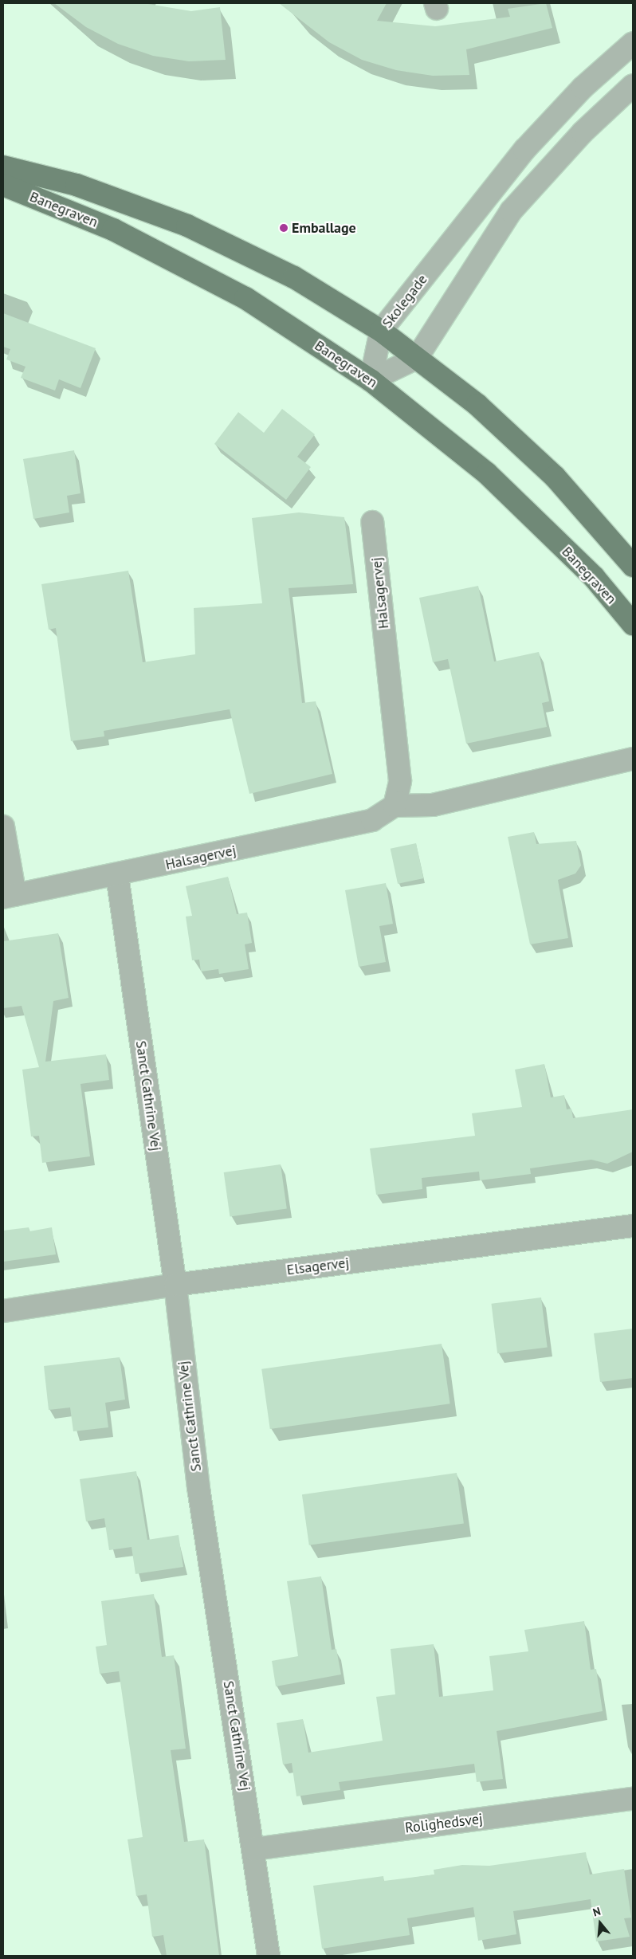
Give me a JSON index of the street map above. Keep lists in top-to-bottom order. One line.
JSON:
{"streets":{"main road":["Banegraven"],"street":["Skolegade","Halsagervej","Sanct Cathrine Vej","Elsagervej","Rolighedsvej"]},"crossings":[["Banegraven","Skolegade"],["Halsagervej","Sanct Cathrine Vej"],["Sanct Cathrine Vej","Elsagervej"],["Sanct Cathrine Vej","Rolighedsvej"]],"places":["Emballage"],"north":"top"}
